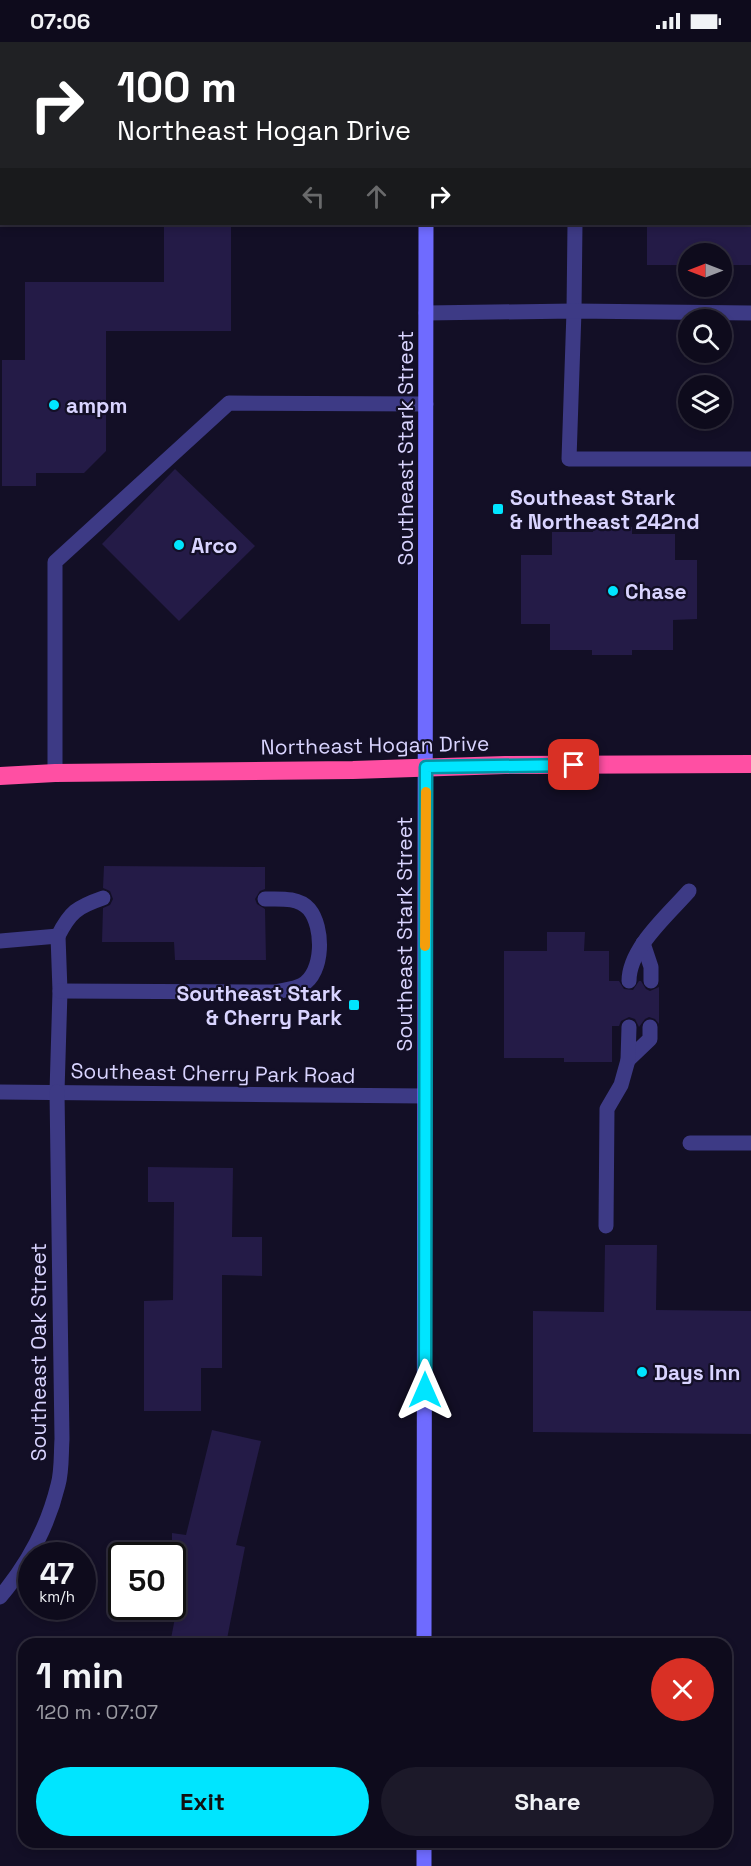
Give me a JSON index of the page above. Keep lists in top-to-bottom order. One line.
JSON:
{"streets":{"highway":["Northeast Hogan Drive"],"main road":["Southeast Stark Street"],"street":["Southeast Cherry Park Road","Southeast Oak Street"]},"crossings":[["Southeast Stark Street","Northeast Hogan Drive"],["Southeast Stark Street","Southeast Cherry Park Road"],["Southeast Cherry Park Road","Southeast Oak Street"]],"places":{"other":["ampm","Arco","Chase","Days Inn"],"transit":["Southeast Stark & Northeast 242nd","Southeast Stark & Cherry Park"]},"north":"left","page":{"status":"07:06","turn":["100 m","Northeast Hogan Drive"],"speed":"47 km/h","limit":"50","heading":["1 min","120 m · 07:07"],"buttons":["Exit","Share"]}}
